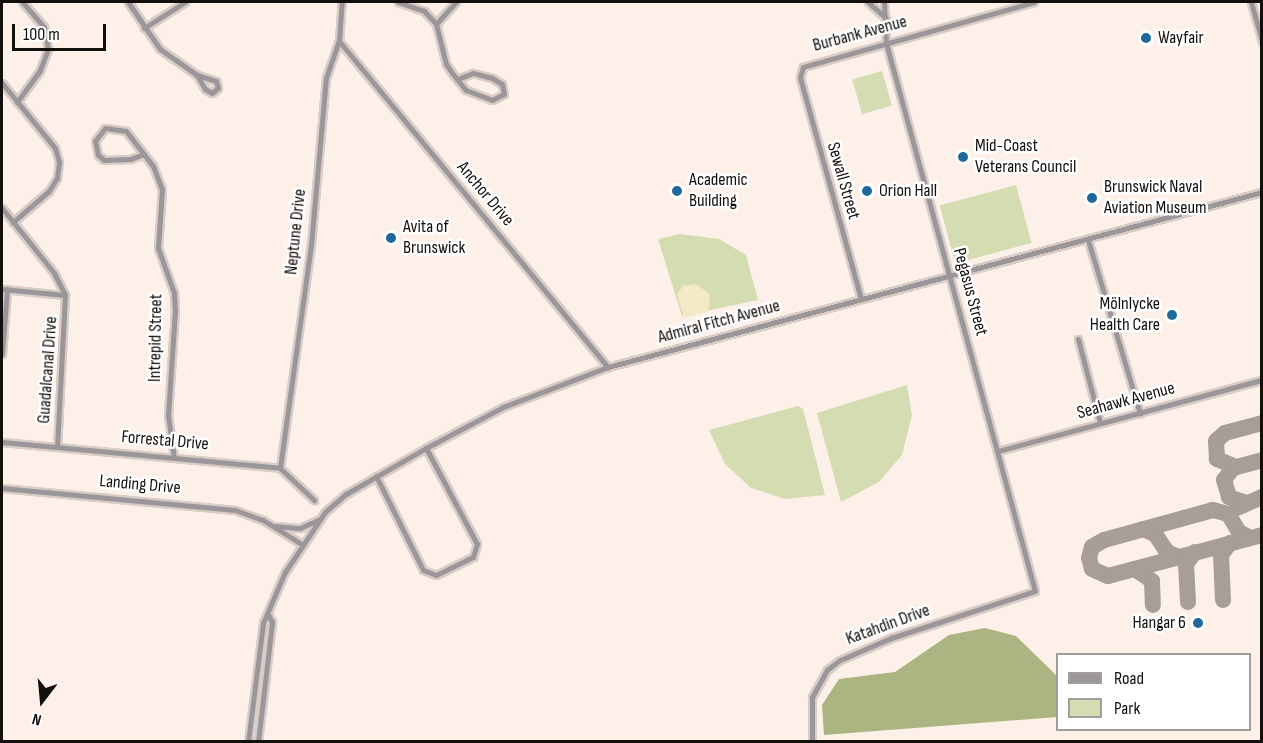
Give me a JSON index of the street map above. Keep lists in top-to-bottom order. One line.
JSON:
{"streets":{"street":["Burbank Avenue","Sewall Street","Anchor Drive","Neptune Drive","Pegasus Street","Admiral Fitch Avenue","Intrepid Street","Guadalcanal Drive","Seahawk Avenue","Forrestal Drive","Landing Drive","Katahdin Drive"]},"crossings":[["Burbank Avenue","Sewall Street"],["Burbank Avenue","Pegasus Street"],["Sewall Street","Admiral Fitch Avenue"],["Anchor Drive","Neptune Drive"],["Anchor Drive","Admiral Fitch Avenue"],["Neptune Drive","Forrestal Drive"],["Pegasus Street","Admiral Fitch Avenue"],["Pegasus Street","Seahawk Avenue"],["Pegasus Street","Katahdin Drive"],["Admiral Fitch Avenue","Landing Drive"],["Intrepid Street","Forrestal Drive"],["Guadalcanal Drive","Forrestal Drive"]],"places":["Wayfair","Mid-Coast Veterans Council","Academic Building","Orion Hall","Brunswick Naval Aviation Museum","Avita of Brunswick","Mölnlycke Health Care","Hangar 6"],"legend":["Road","Park"],"scale_bar":"100 m","north":"bottom"}
